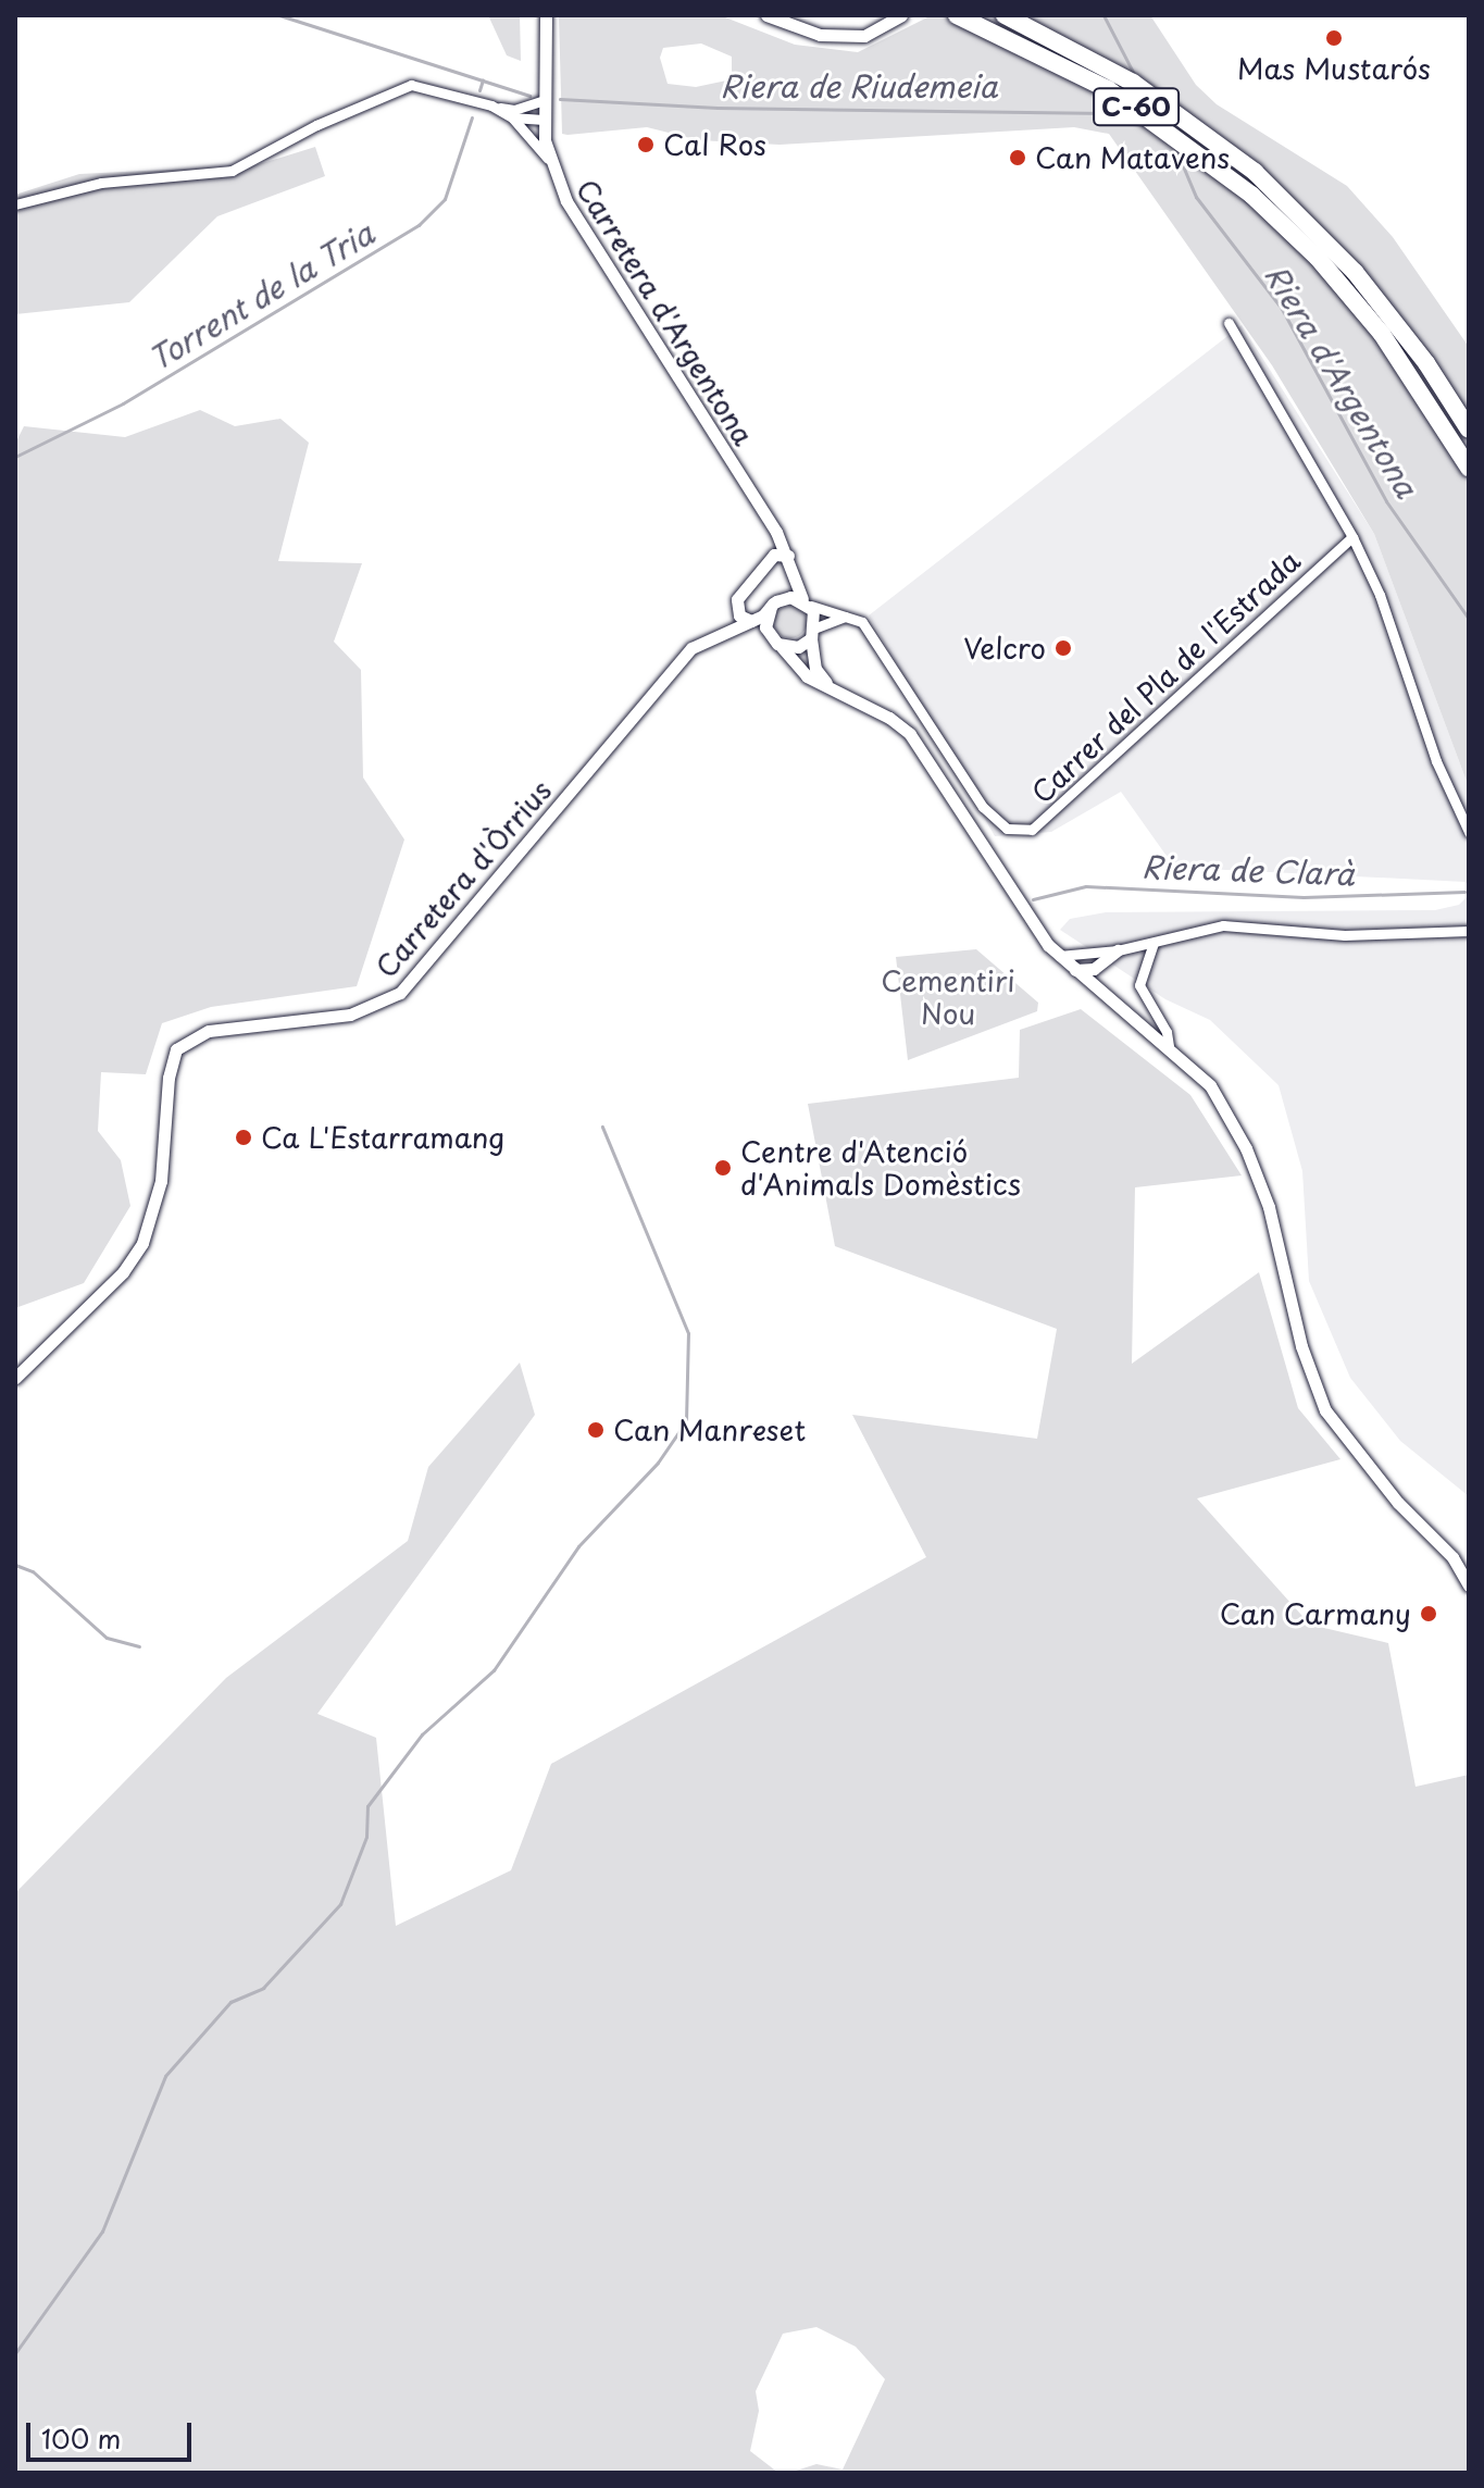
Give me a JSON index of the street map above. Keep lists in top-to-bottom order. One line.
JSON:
{"streets":{"highway":["C-60"],"street":["Carretera d'Argentona","Carrer del Pla de l'Estrada","Carretera d'Òrrius"]},"crossings":[["Carretera d'Argentona","Carretera d'Òrrius"]],"water":["Riera de Riudemeia","Torrent de la Tria","Riera d'Argentona","Riera de Clarà"],"parks":["Cementiri Nou"],"places":["Mas Mustarós","Cal Ros","Can Matavens","Velcro","Ca L'Estarramang","Centre d'Atenció d'Animals Domèstics","Can Manreset","Can Carmany"],"scale_bar":"100 m"}
